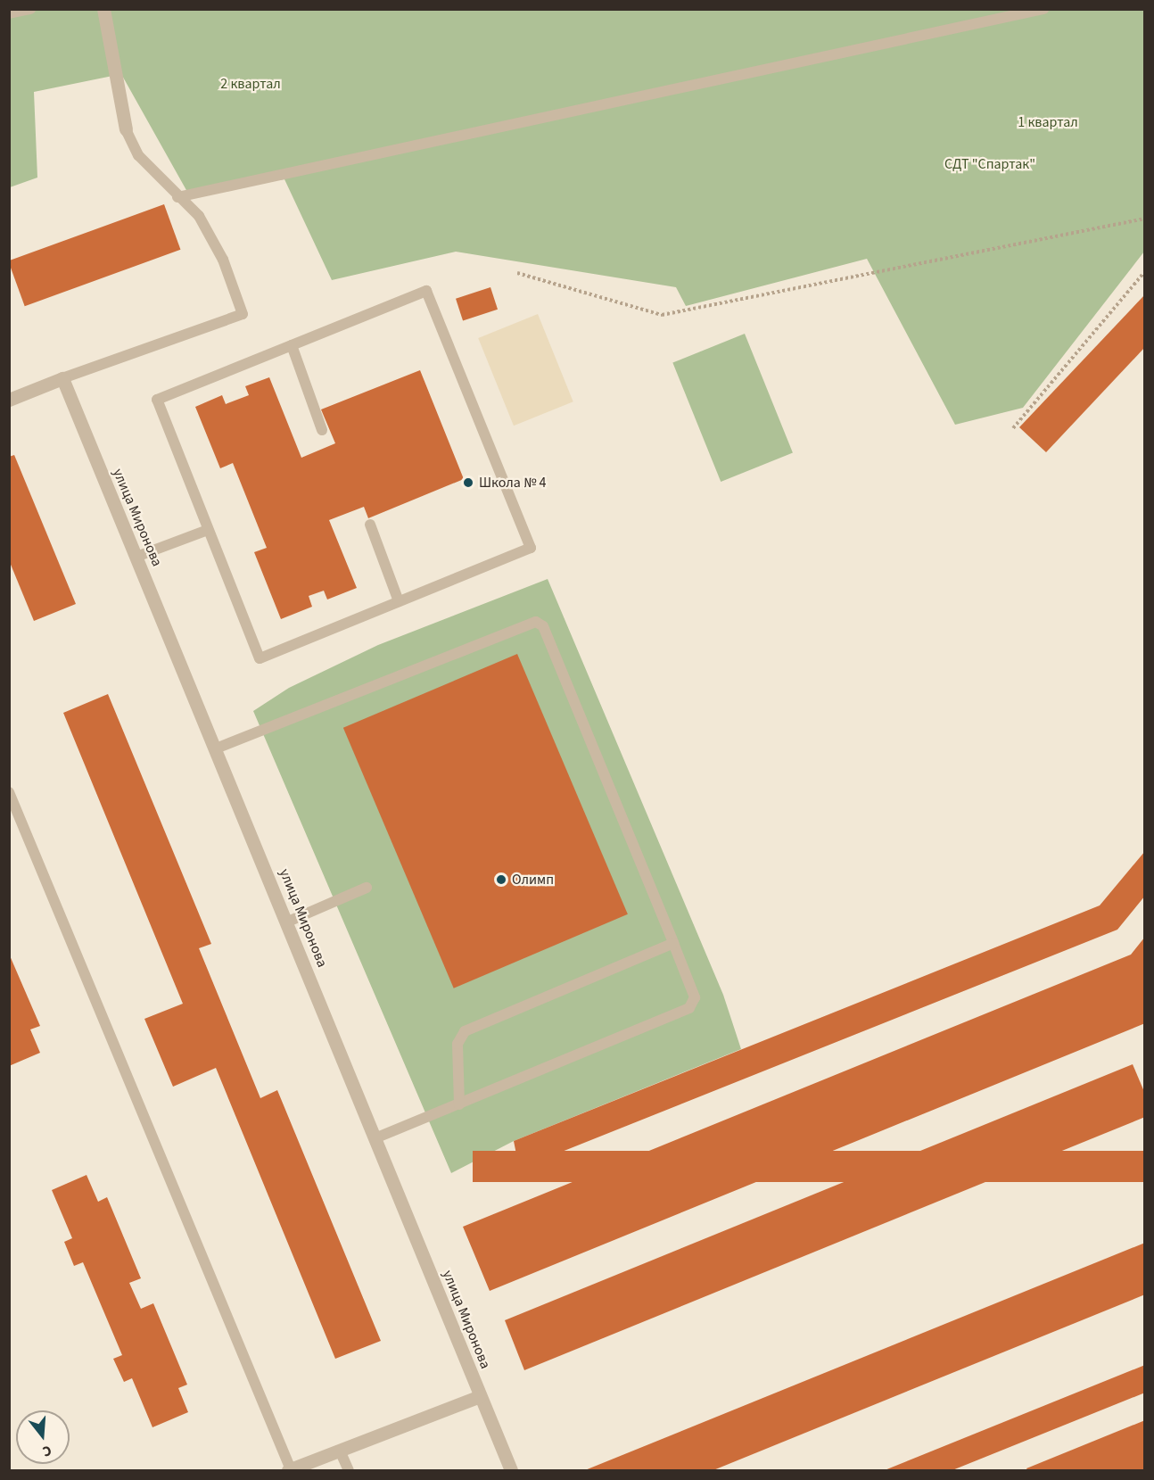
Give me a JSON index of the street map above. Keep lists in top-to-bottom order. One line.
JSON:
{"streets":{"street":["улица Миронова"]},"parks":["2 квартал","1 квартал","СДТ \"Спартак\""],"places":["Школа № 4","Олимп"],"north":"bottom"}
